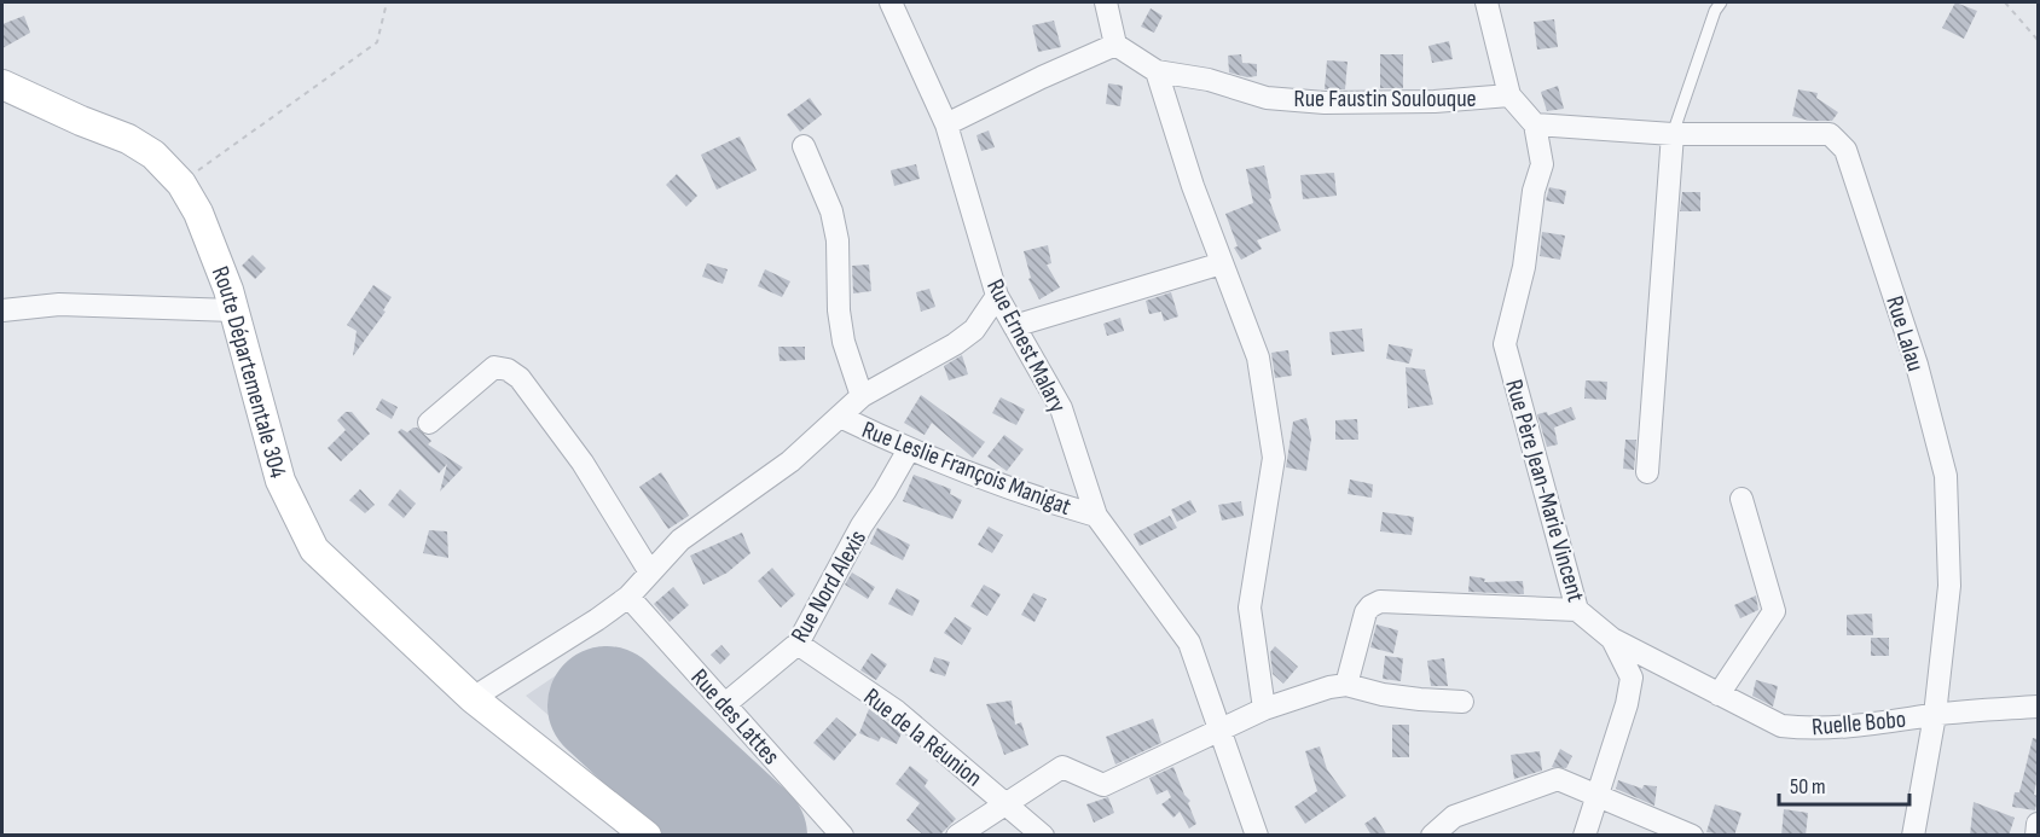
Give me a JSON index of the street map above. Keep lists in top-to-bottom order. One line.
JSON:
{"streets":{"main road":["Route Départementale 304"],"street":["Rue Faustin Soulouque","Rue Lalau","Rue Ernest Malary","Rue Leslie François Manigat","Rue Père Jean-Marie Vincent","Rue Nord Alexis","Rue des Lattes","Ruelle Bobo","Rue de la Réunion"]},"crossings":[["Rue Faustin Soulouque","Rue Lalau"],["Rue Faustin Soulouque","Rue Père Jean-Marie Vincent"],["Rue Lalau","Rue Père Jean-Marie Vincent"],["Rue Lalau","Ruelle Bobo"],["Rue Ernest Malary","Rue Leslie François Manigat"],["Rue Leslie François Manigat","Rue Nord Alexis"],["Rue Père Jean-Marie Vincent","Ruelle Bobo"],["Rue Nord Alexis","Rue des Lattes"],["Rue Nord Alexis","Rue de la Réunion"]],"scale_bar":"50 m"}
